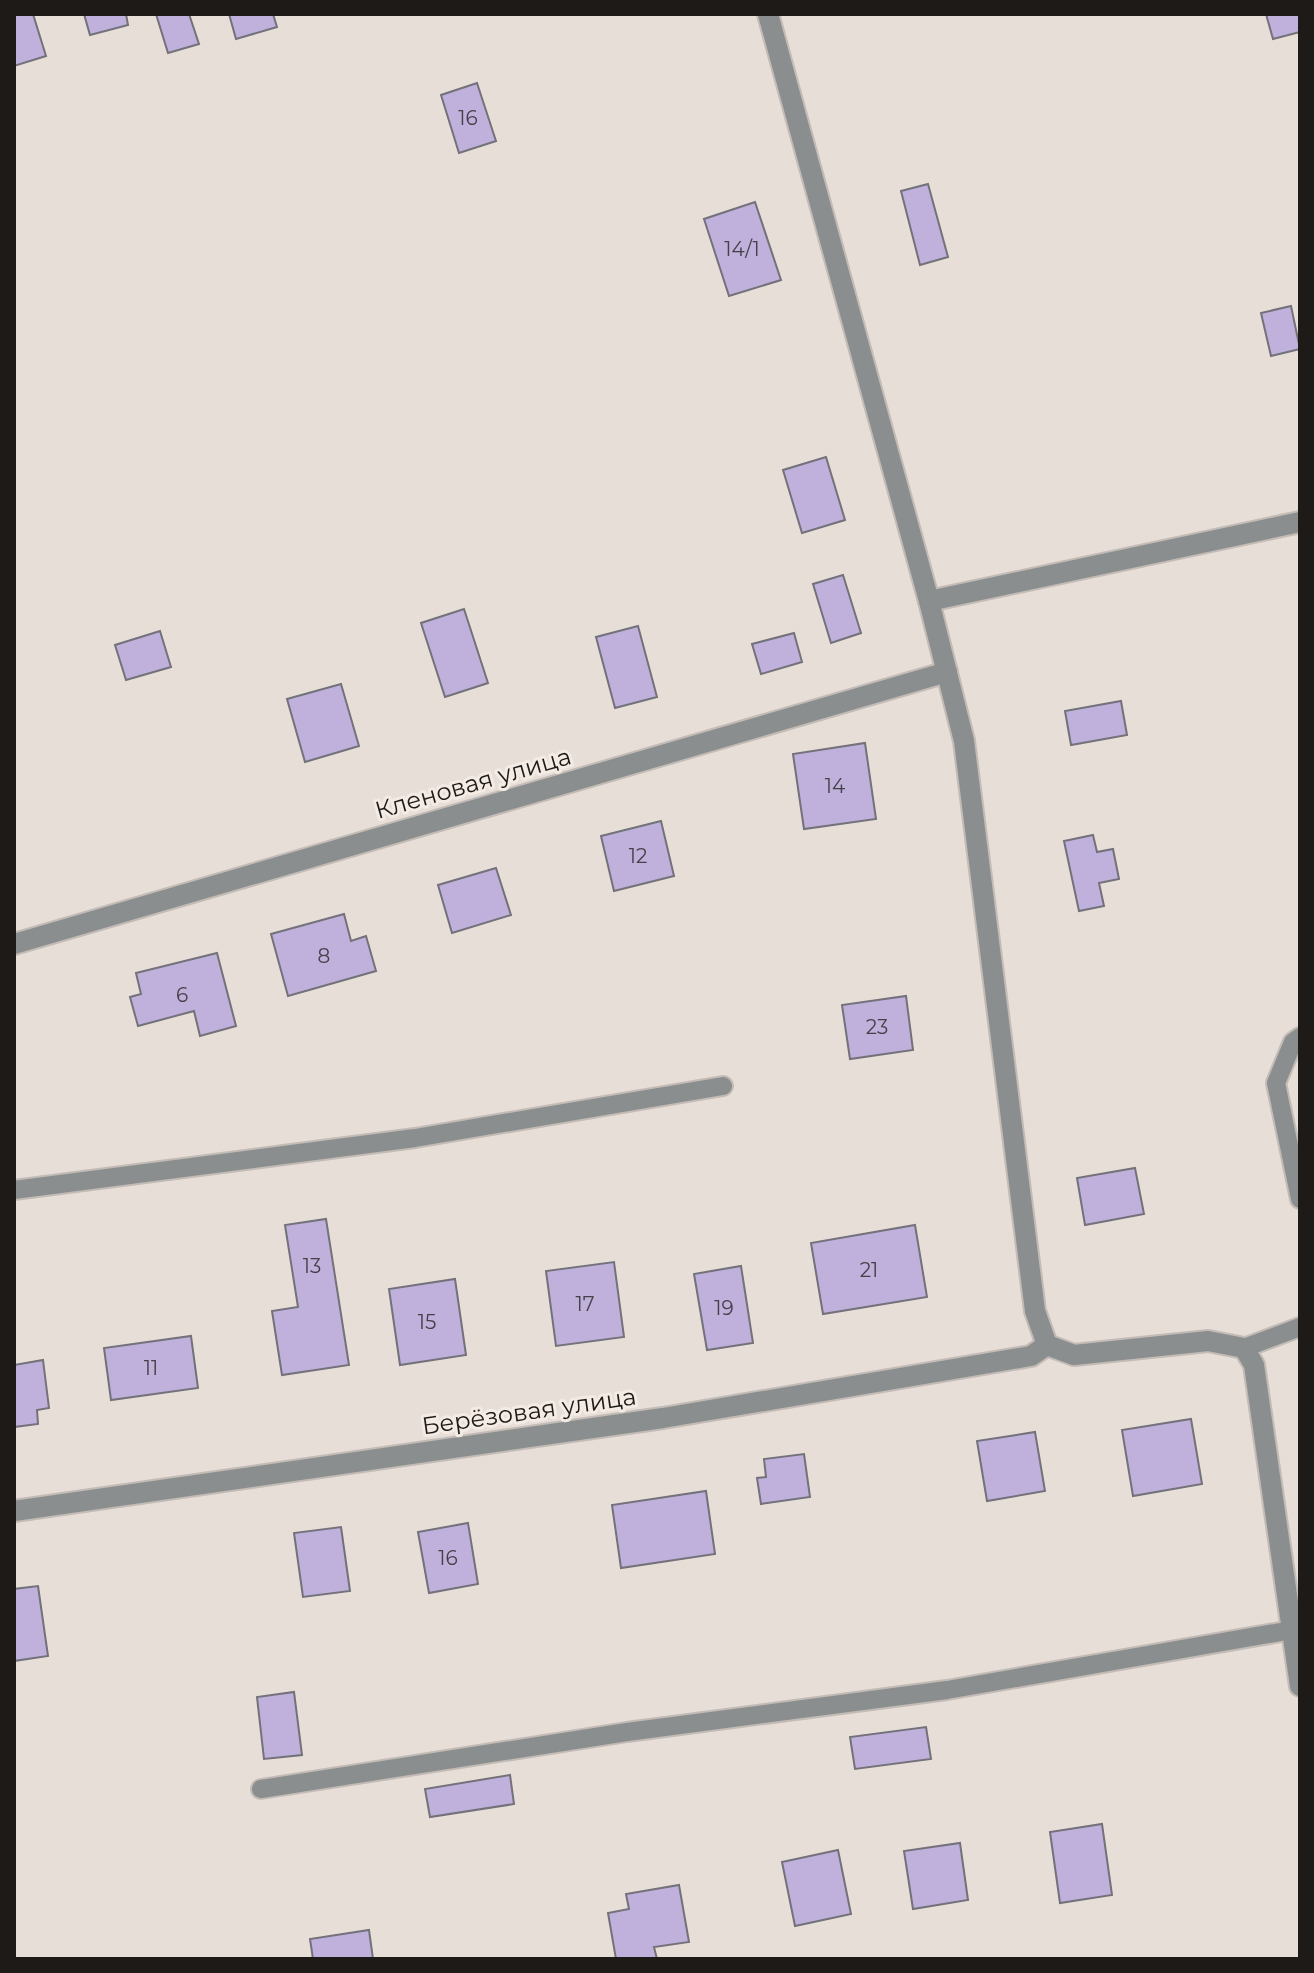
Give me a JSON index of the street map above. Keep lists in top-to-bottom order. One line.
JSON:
{"streets":{"street":["Кленовая улица","Берёзовая улица"]},"house_numbers":["16","14/1","14","12","8","6","23","13","21","17","19","15","11","16"]}
